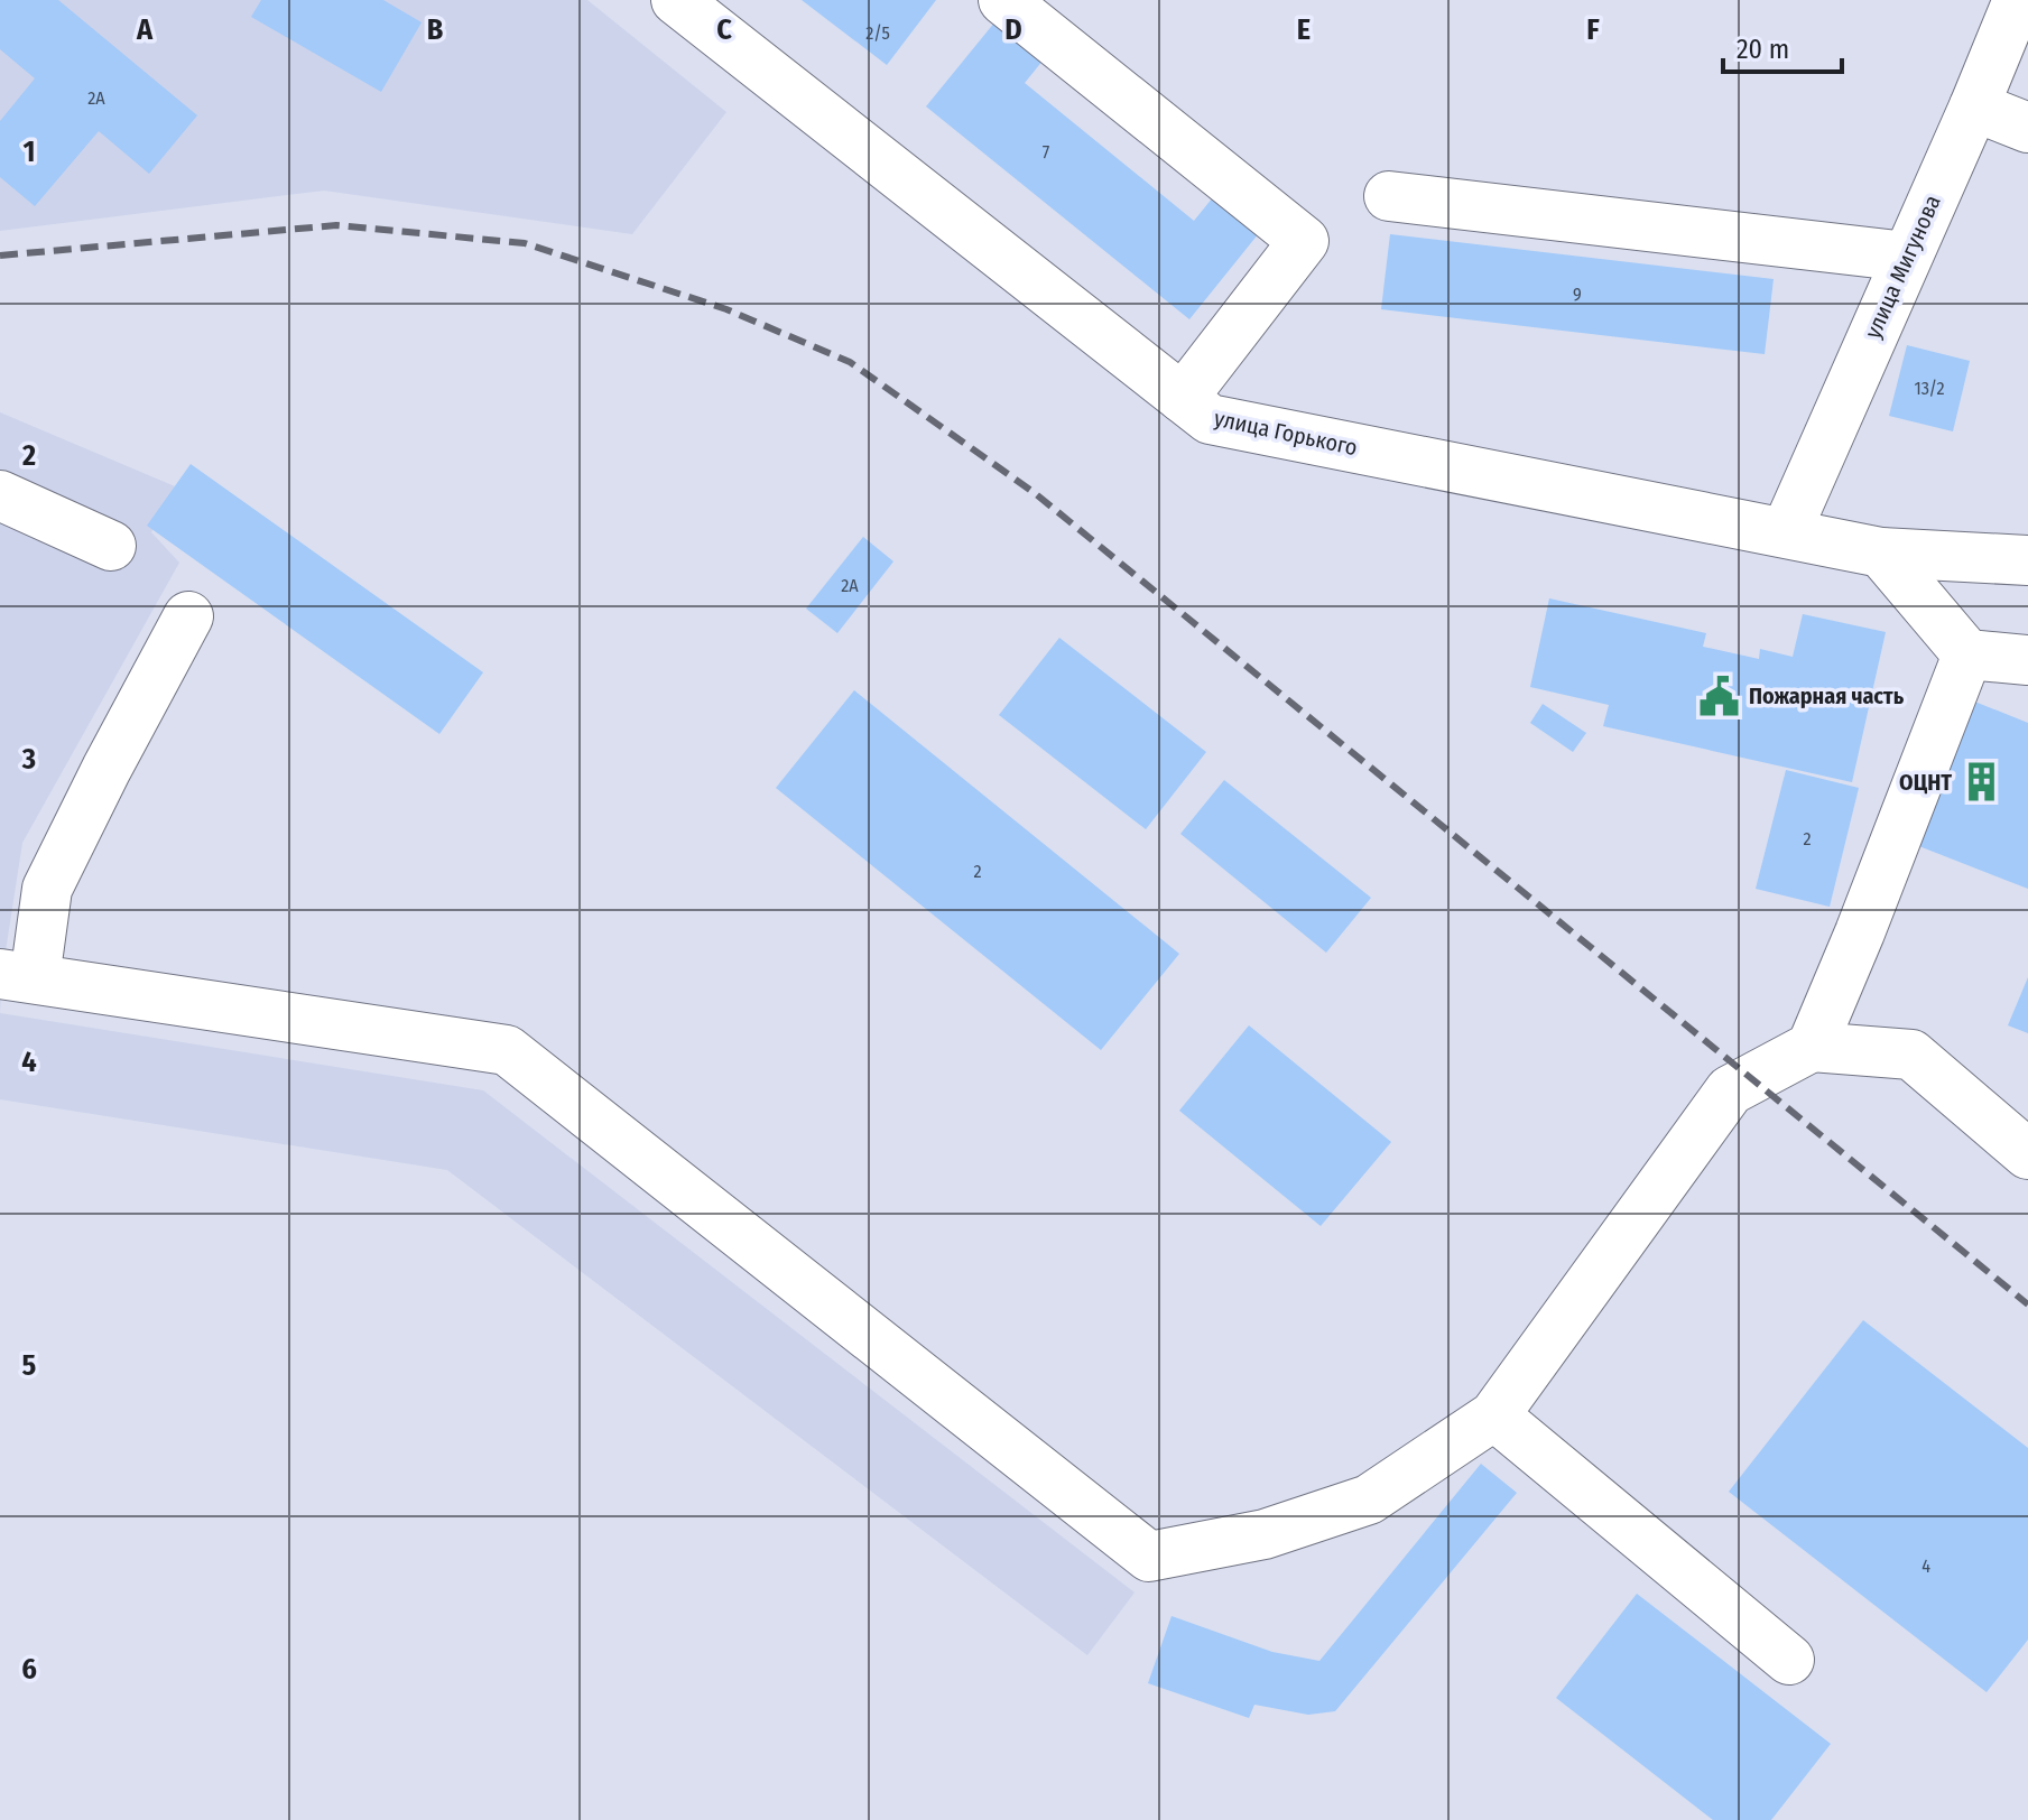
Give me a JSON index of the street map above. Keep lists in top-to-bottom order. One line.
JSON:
{"streets":{"street":["улица Мигунова","улица Горького"]},"crossings":[["улица Мигунова","улица Горького"]],"places":{"public building":["Пожарная часть"],"building":["ОЦНТ"]},"house_numbers":["2/5","2А","7","9","13/2","2А","2","2","4"],"scale_bar":"20 m","grid":{"columns":["A","B","C","D","E","F"],"rows":["1","2","3","4","5","6"]}}
